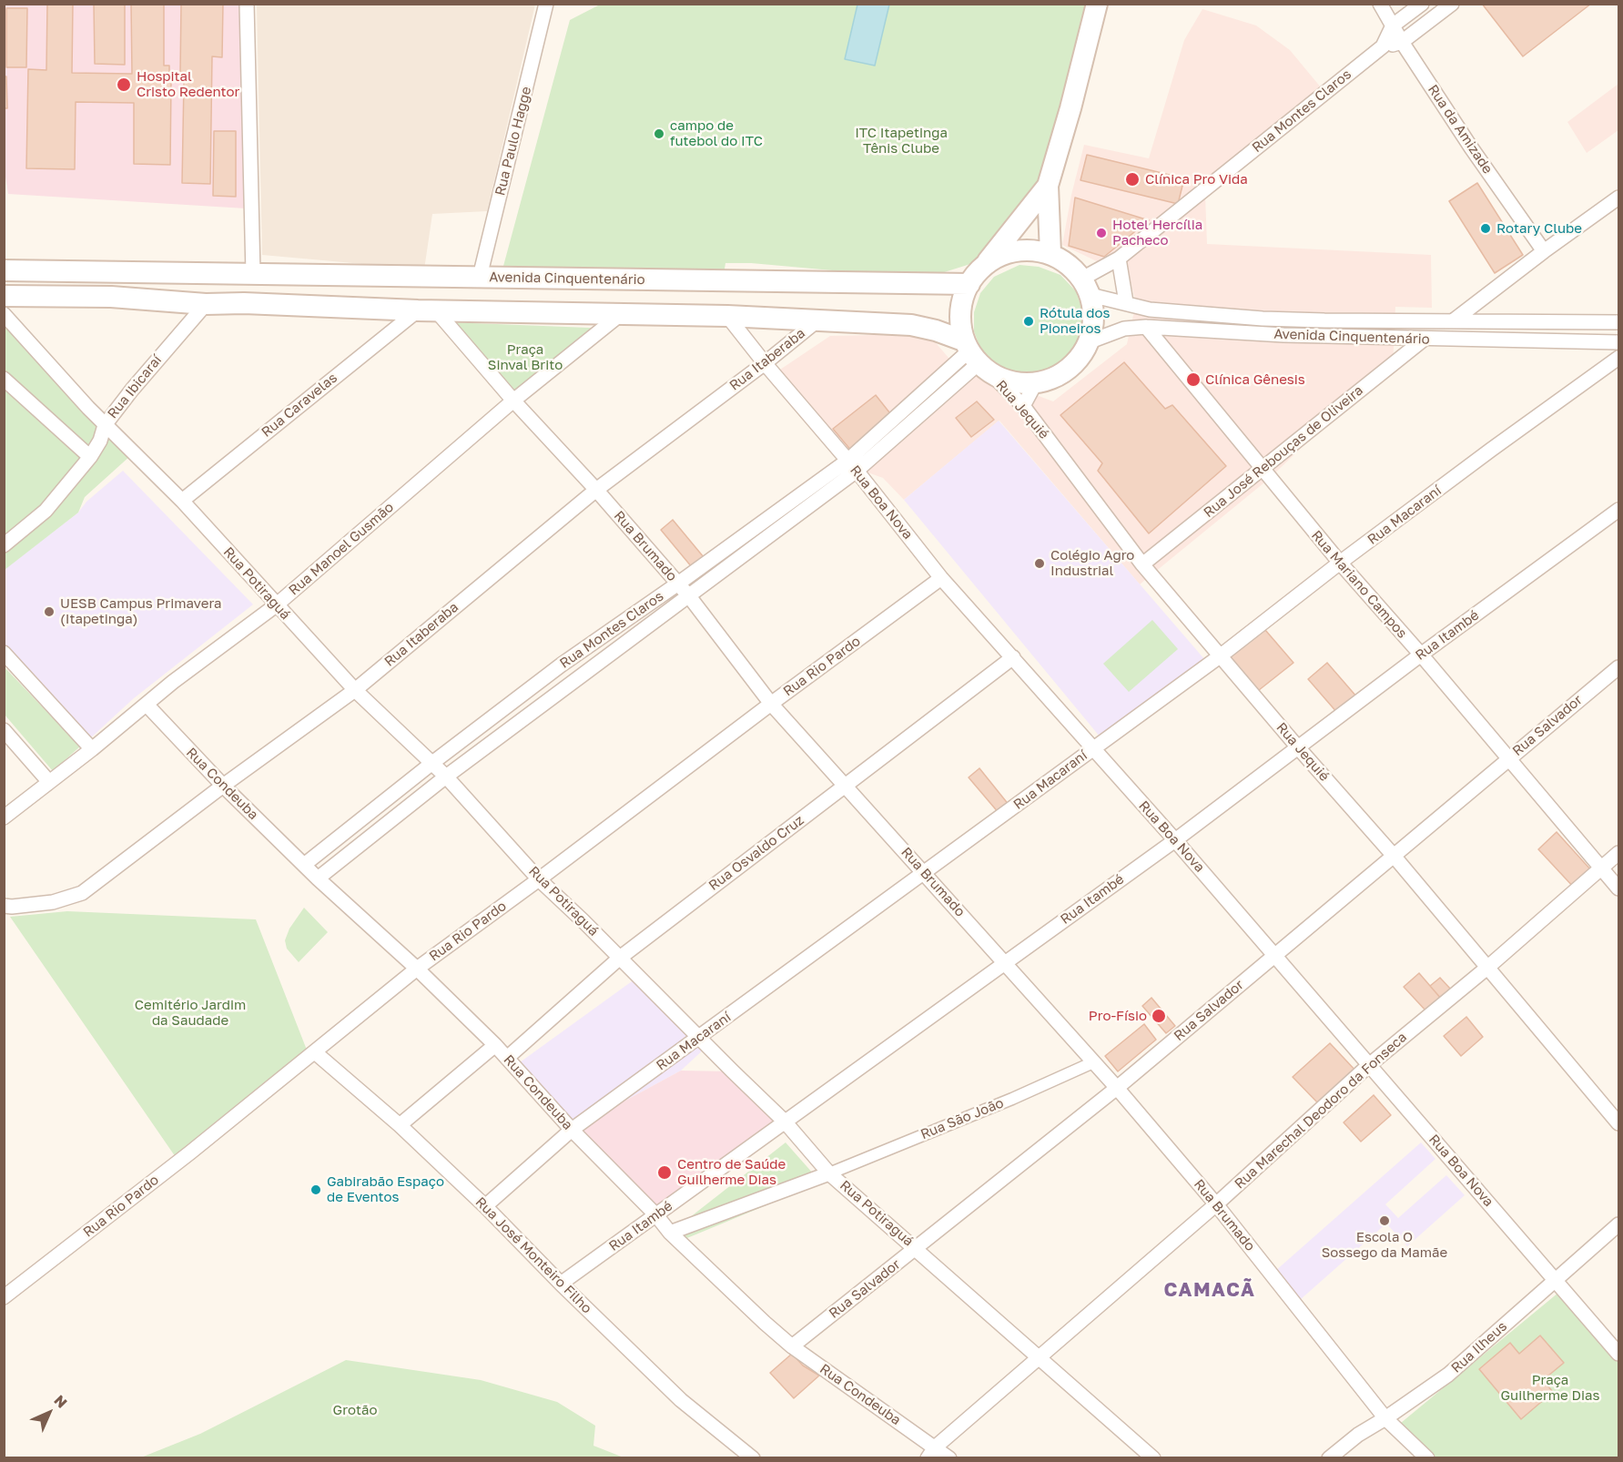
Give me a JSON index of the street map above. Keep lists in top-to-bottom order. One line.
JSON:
{"streets":{"main road":["Avenida Cinquentenário"],"street":["Rua Montes Claros","Rua da Amizade","Rua Paulo Hagge","Rua Itaberaba","Rua Ibicaraí","Rua Caravelas","Rua Jequié","Rua José Rebouças de Oliveira","Rua Boa Nova","Rua Macaraní","Rua Brumado","Rua Manoel Gusmão","Rua Potiraguá","Rua Mariano Campos","Rua Itambé","Rua Rio Pardo","Rua Salvador","Rua Condeuba","Rua Osvaldo Cruz","Rua Marechal Deodoro da Fonseca","Rua São João","Rua José Monteiro Filho","Rua Ilheus"]},"crossings":[["Rua Montes Claros","Rua da Amizade"],["Rua Montes Claros","Avenida Cinquentenário"],["Rua Montes Claros","Rua Jequié"],["Rua Montes Claros","Rua Boa Nova"],["Rua Montes Claros","Rua Brumado"],["Rua Montes Claros","Rua Potiraguá"],["Rua Montes Claros","Rua Condeuba"],["Rua Paulo Hagge","Avenida Cinquentenário"],["Avenida Cinquentenário","Rua Jequié"],["Avenida Cinquentenário","Rua José Rebouças de Oliveira"],["Avenida Cinquentenário","Rua Mariano Campos"],["Rua Itaberaba","Rua Boa Nova"],["Rua Itaberaba","Rua Brumado"],["Rua Itaberaba","Rua Potiraguá"],["Rua Itaberaba","Rua Condeuba"],["Rua Ibicaraí","Rua Potiraguá"],["Rua Caravelas","Rua Brumado"],["Rua Caravelas","Rua Potiraguá"],["Rua Jequié","Rua José Rebouças de Oliveira"],["Rua Jequié","Rua Macaraní"],["Rua Jequié","Rua Itambé"],["Rua Jequié","Rua Salvador"],["Rua Jequié","Rua Marechal Deodoro da Fonseca"],["Rua José Rebouças de Oliveira","Rua Mariano Campos"],["Rua Boa Nova","Rua Macaraní"],["Rua Boa Nova","Rua Itambé"],["Rua Boa Nova","Rua Rio Pardo"],["Rua Boa Nova","Rua Salvador"],["Rua Boa Nova","Rua Osvaldo Cruz"],["Rua Boa Nova","Rua Marechal Deodoro da Fonseca"],["Rua Boa Nova","Rua Ilheus"],["Rua Macaraní","Rua Brumado"],["Rua Macaraní","Rua Potiraguá"],["Rua Macaraní","Rua Mariano Campos"],["Rua Macaraní","Rua Condeuba"],["Rua Macaraní","Rua José Monteiro Filho"],["Rua Brumado","Rua Manoel Gusmão"],["Rua Brumado","Rua Itambé"],["Rua Brumado","Rua Rio Pardo"],["Rua Brumado","Rua Salvador"],["Rua Brumado","Rua Osvaldo Cruz"],["Rua Brumado","Rua Marechal Deodoro da Fonseca"],["Rua Brumado","Rua São João"],["Rua Brumado","Rua Ilheus"],["Rua Manoel Gusmão","Rua Potiraguá"],["Rua Manoel Gusmão","Rua Condeuba"],["Rua Potiraguá","Rua Itambé"],["Rua Potiraguá","Rua Rio Pardo"],["Rua Potiraguá","Rua Salvador"],["Rua Potiraguá","Rua Osvaldo Cruz"],["Rua Potiraguá","Rua Marechal Deodoro da Fonseca"],["Rua Potiraguá","Rua São João"],["Rua Mariano Campos","Rua Itambé"],["Rua Mariano Campos","Rua Salvador"],["Rua Mariano Campos","Rua Marechal Deodoro da Fonseca"],["Rua Itambé","Rua Condeuba"],["Rua Itambé","Rua José Monteiro Filho"],["Rua Rio Pardo","Rua Condeuba"],["Rua Rio Pardo","Rua José Monteiro Filho"],["Rua Salvador","Rua Condeuba"],["Rua Condeuba","Rua Osvaldo Cruz"],["Rua Condeuba","Rua Marechal Deodoro da Fonseca"]],"districts":["CAMACÃ"],"parks":["ITC Itapetinga Tênis Clube","Praça Sinval Brito","Cemitério Jardim da Saudade","Praça Guilherme Dias","Grotão"],"places":["Hospital Cristo Redentor","campo de futebol do ITC","Clínica Pro Vida","Rotary Clube","Hotel Hercília Pacheco","Rótula dos Pioneiros","Clínica Gênesis","Colégio Agro Industrial","UESB Campus Primavera (Itapetinga)","Pro-Físio","Centro de Saúde Guilherme Dias","Gabirabão Espaço de Eventos","Escola O Sossego da Mamãe"],"north":"top right"}
